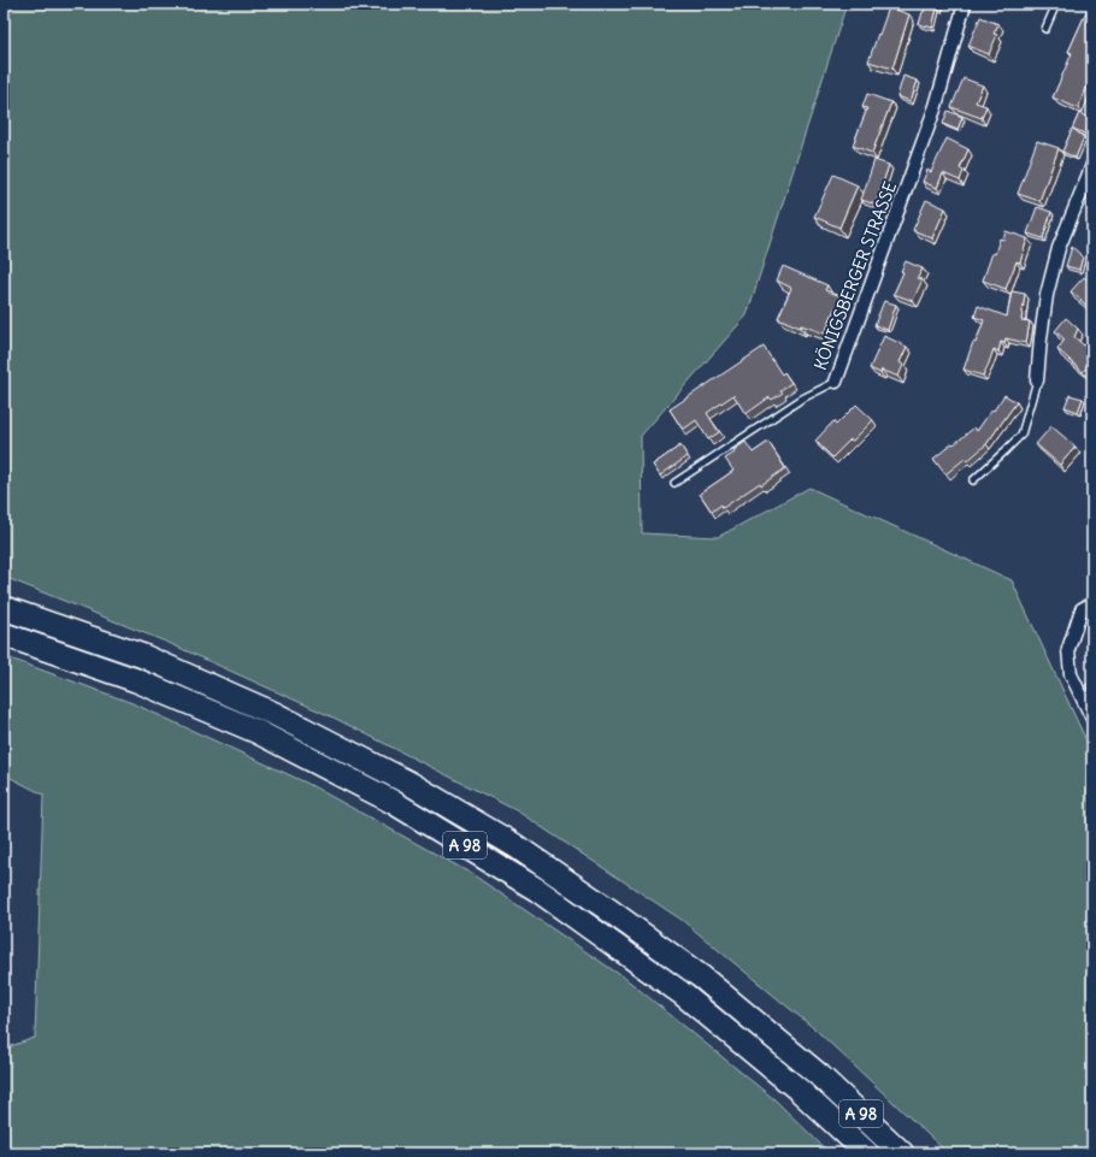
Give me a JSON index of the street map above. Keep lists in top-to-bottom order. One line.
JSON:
{"streets":{"highway":["A 98"],"street":["KÖNIGSBERGER STRASSE"]}}
